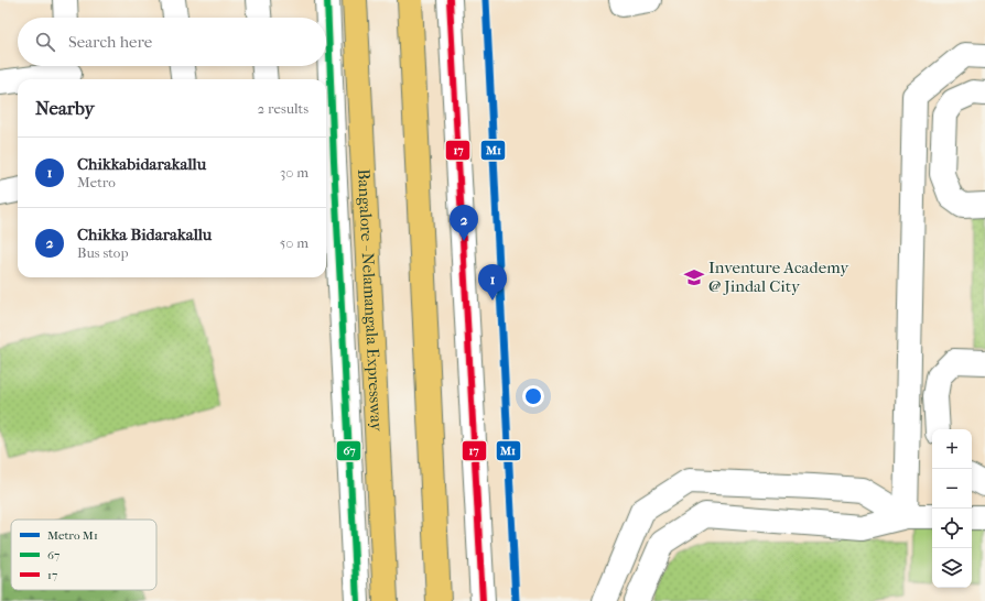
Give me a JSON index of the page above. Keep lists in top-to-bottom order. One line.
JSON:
{"streets":{"highway":["Bangalore - Nelamangala Expressway"]},"places":{"school or university":["Inventure Academy @ Jindal City"]},"lines":["metro line M1","transit line 67","transit line 17"],"legend":["Metro M1","67","17"],"page":{"search":"Search here","heading":["Nearby","2 results"],"list":[{"mark":"1","name":"Chikkabidarakallu","note":"Metro","value":"30 m"},{"mark":"2","name":"Chikka Bidarakallu","note":"Bus stop","value":"50 m"}],"pins":["2","1"],"map_buttons":["+","−"]}}
